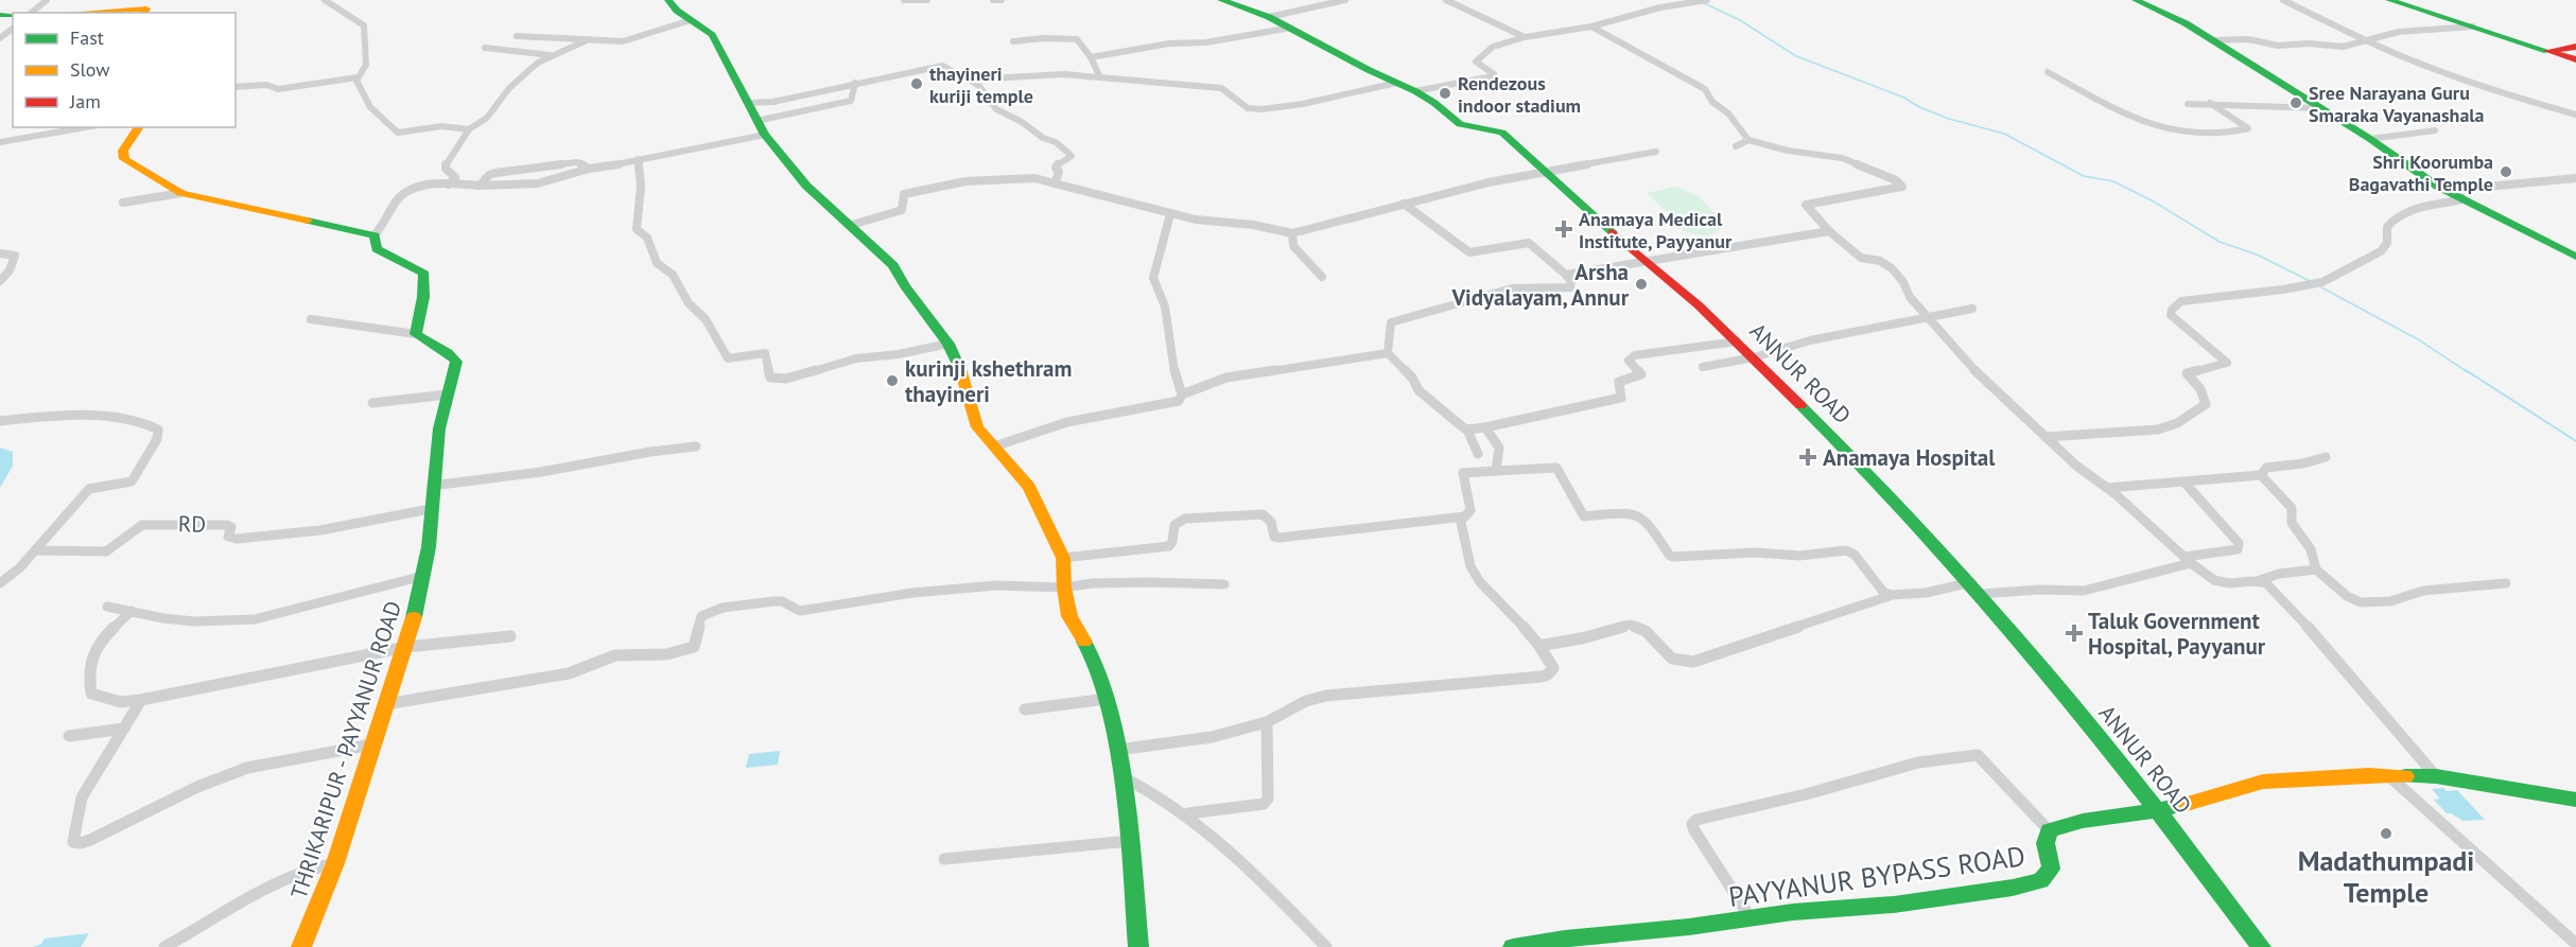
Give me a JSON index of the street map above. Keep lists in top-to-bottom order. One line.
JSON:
{"streets":{"main road":["ANNUR ROAD","THRIKARIPUR - PAYYANUR ROAD","PAYYANUR BYPASS ROAD"],"street":["RD"]},"crossings":[["ANNUR ROAD","PAYYANUR BYPASS ROAD"],["RD","THRIKARIPUR - PAYYANUR ROAD"]],"places":{"other":["thayineri kuriji temple","Rendezous indoor stadium","Sree Narayana Guru Smaraka Vayanashala","Shri Koorumba Bagavathi Temple","Arsha Vidyalayam, Annur","kurinji kshethram thayineri","Madathumpadi Temple"],"health":["Anamaya Medical Institute, Payyanur","Anamaya Hospital","Taluk Government Hospital, Payyanur"]},"legend":["Fast","Slow","Jam"]}
